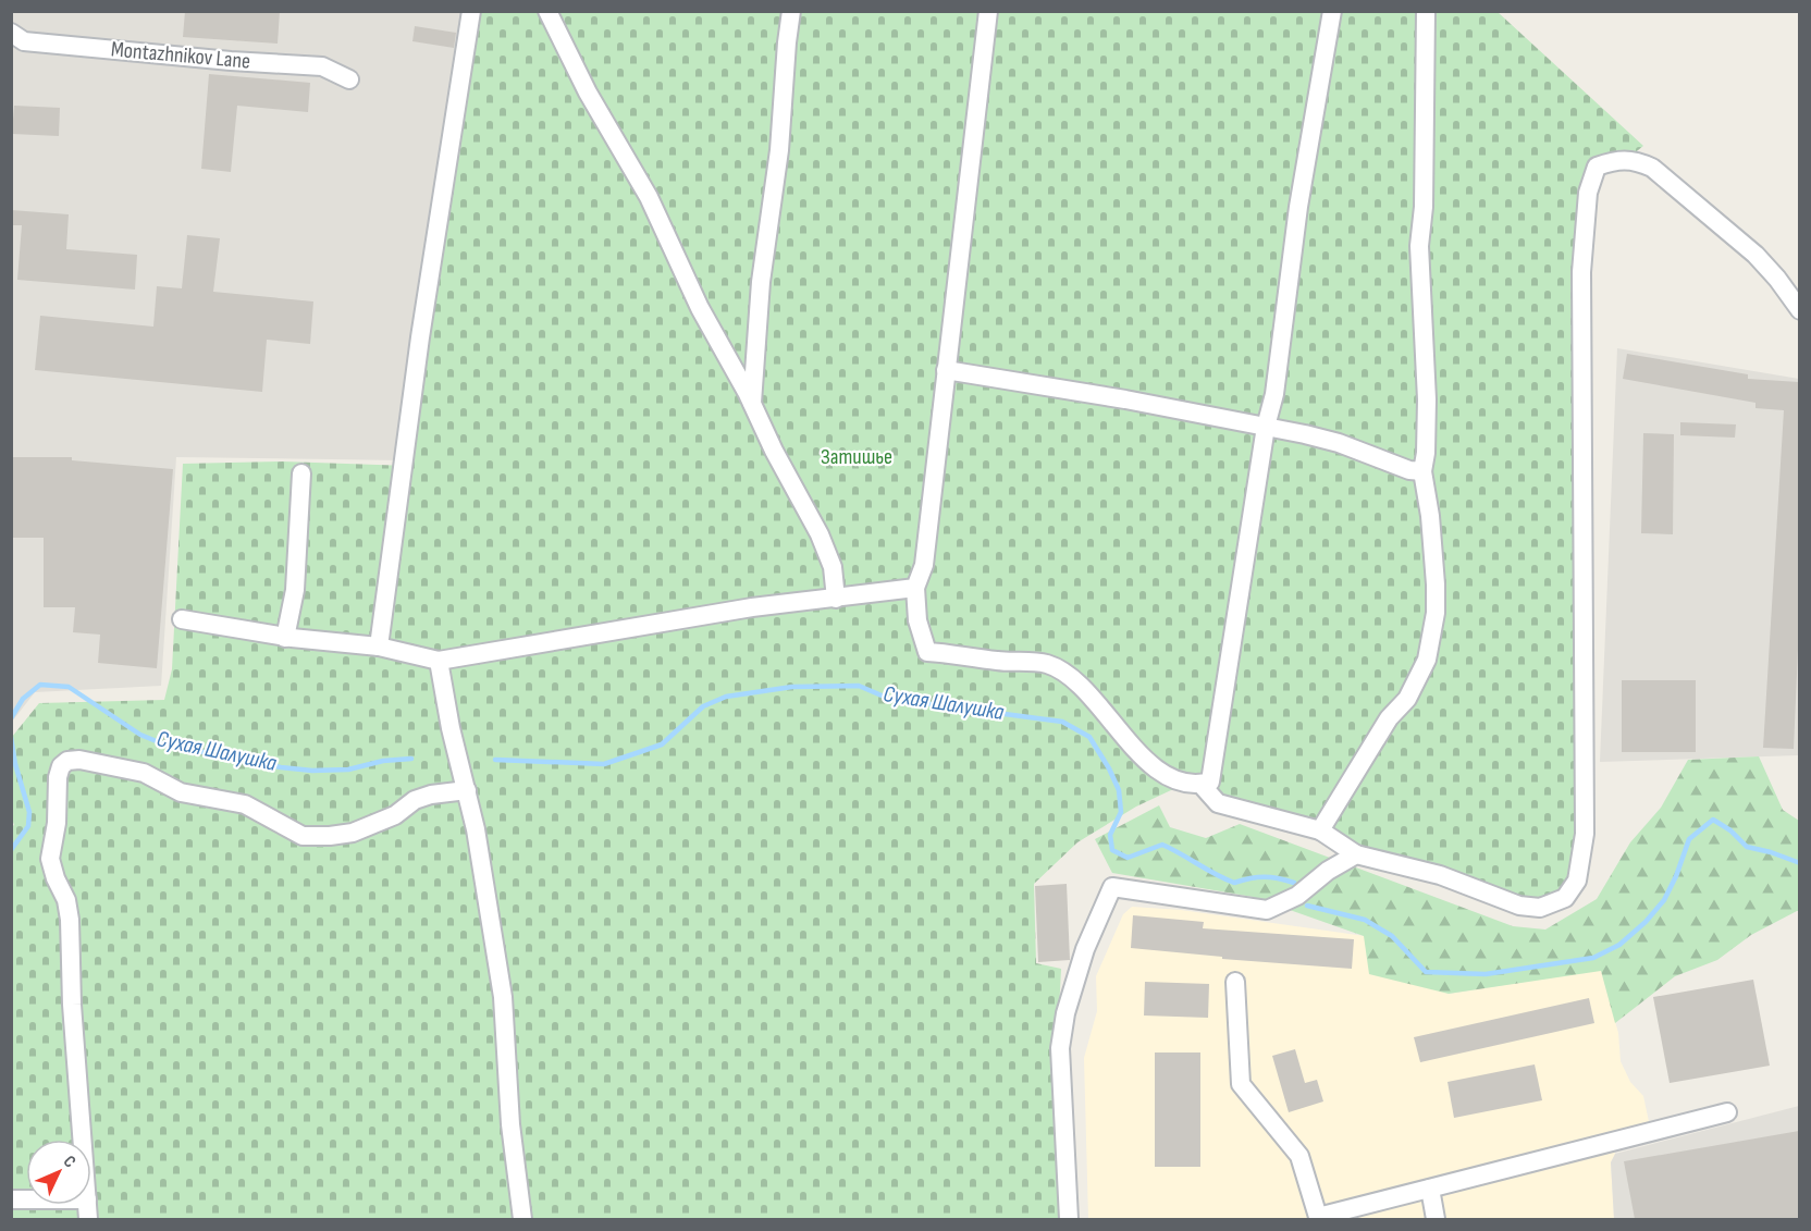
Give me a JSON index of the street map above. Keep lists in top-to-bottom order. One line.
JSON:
{"streets":{"street":["Montazhnikov Lane"]},"water":["Сухая Шалушка"],"parks":["Затишье"],"north":"top right"}
